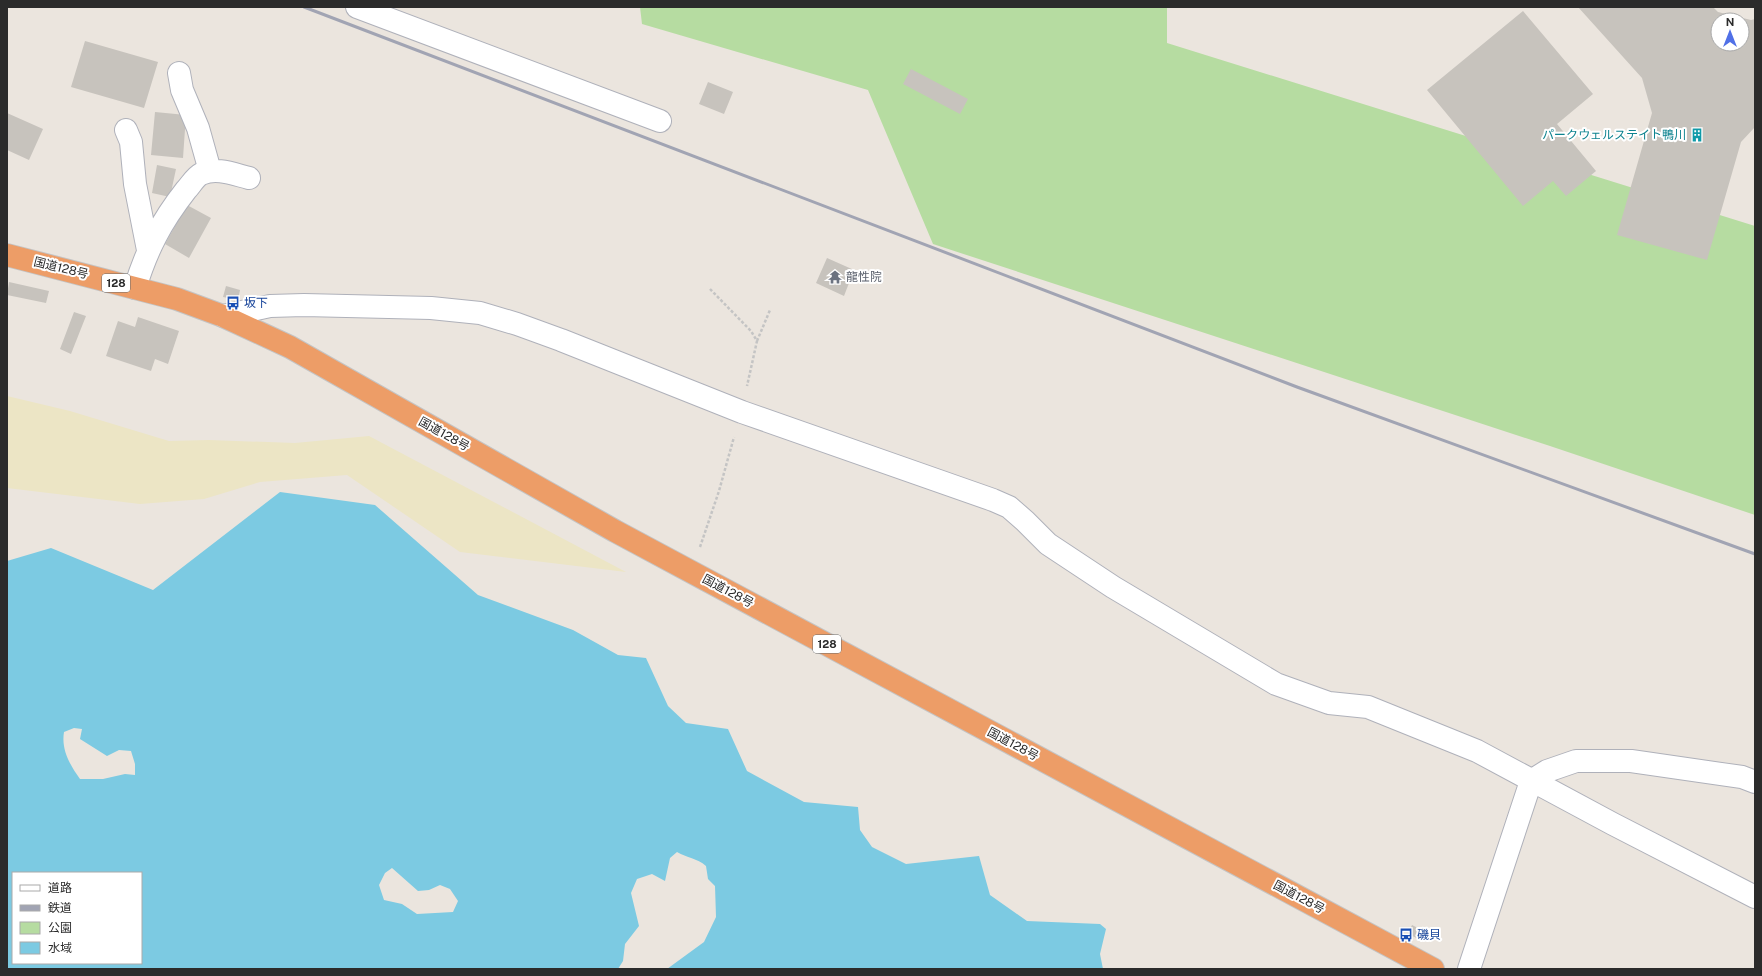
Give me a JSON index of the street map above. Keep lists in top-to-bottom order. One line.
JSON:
{"streets":{"highway":["国道128号","128"]},"places":{"building":["パークウェルステイト鴨川"],"temple":["龍性院"],"bus stop":["坂下","磯貝"]},"legend":["道路","鉄道","公園","水域"],"north":"top"}
